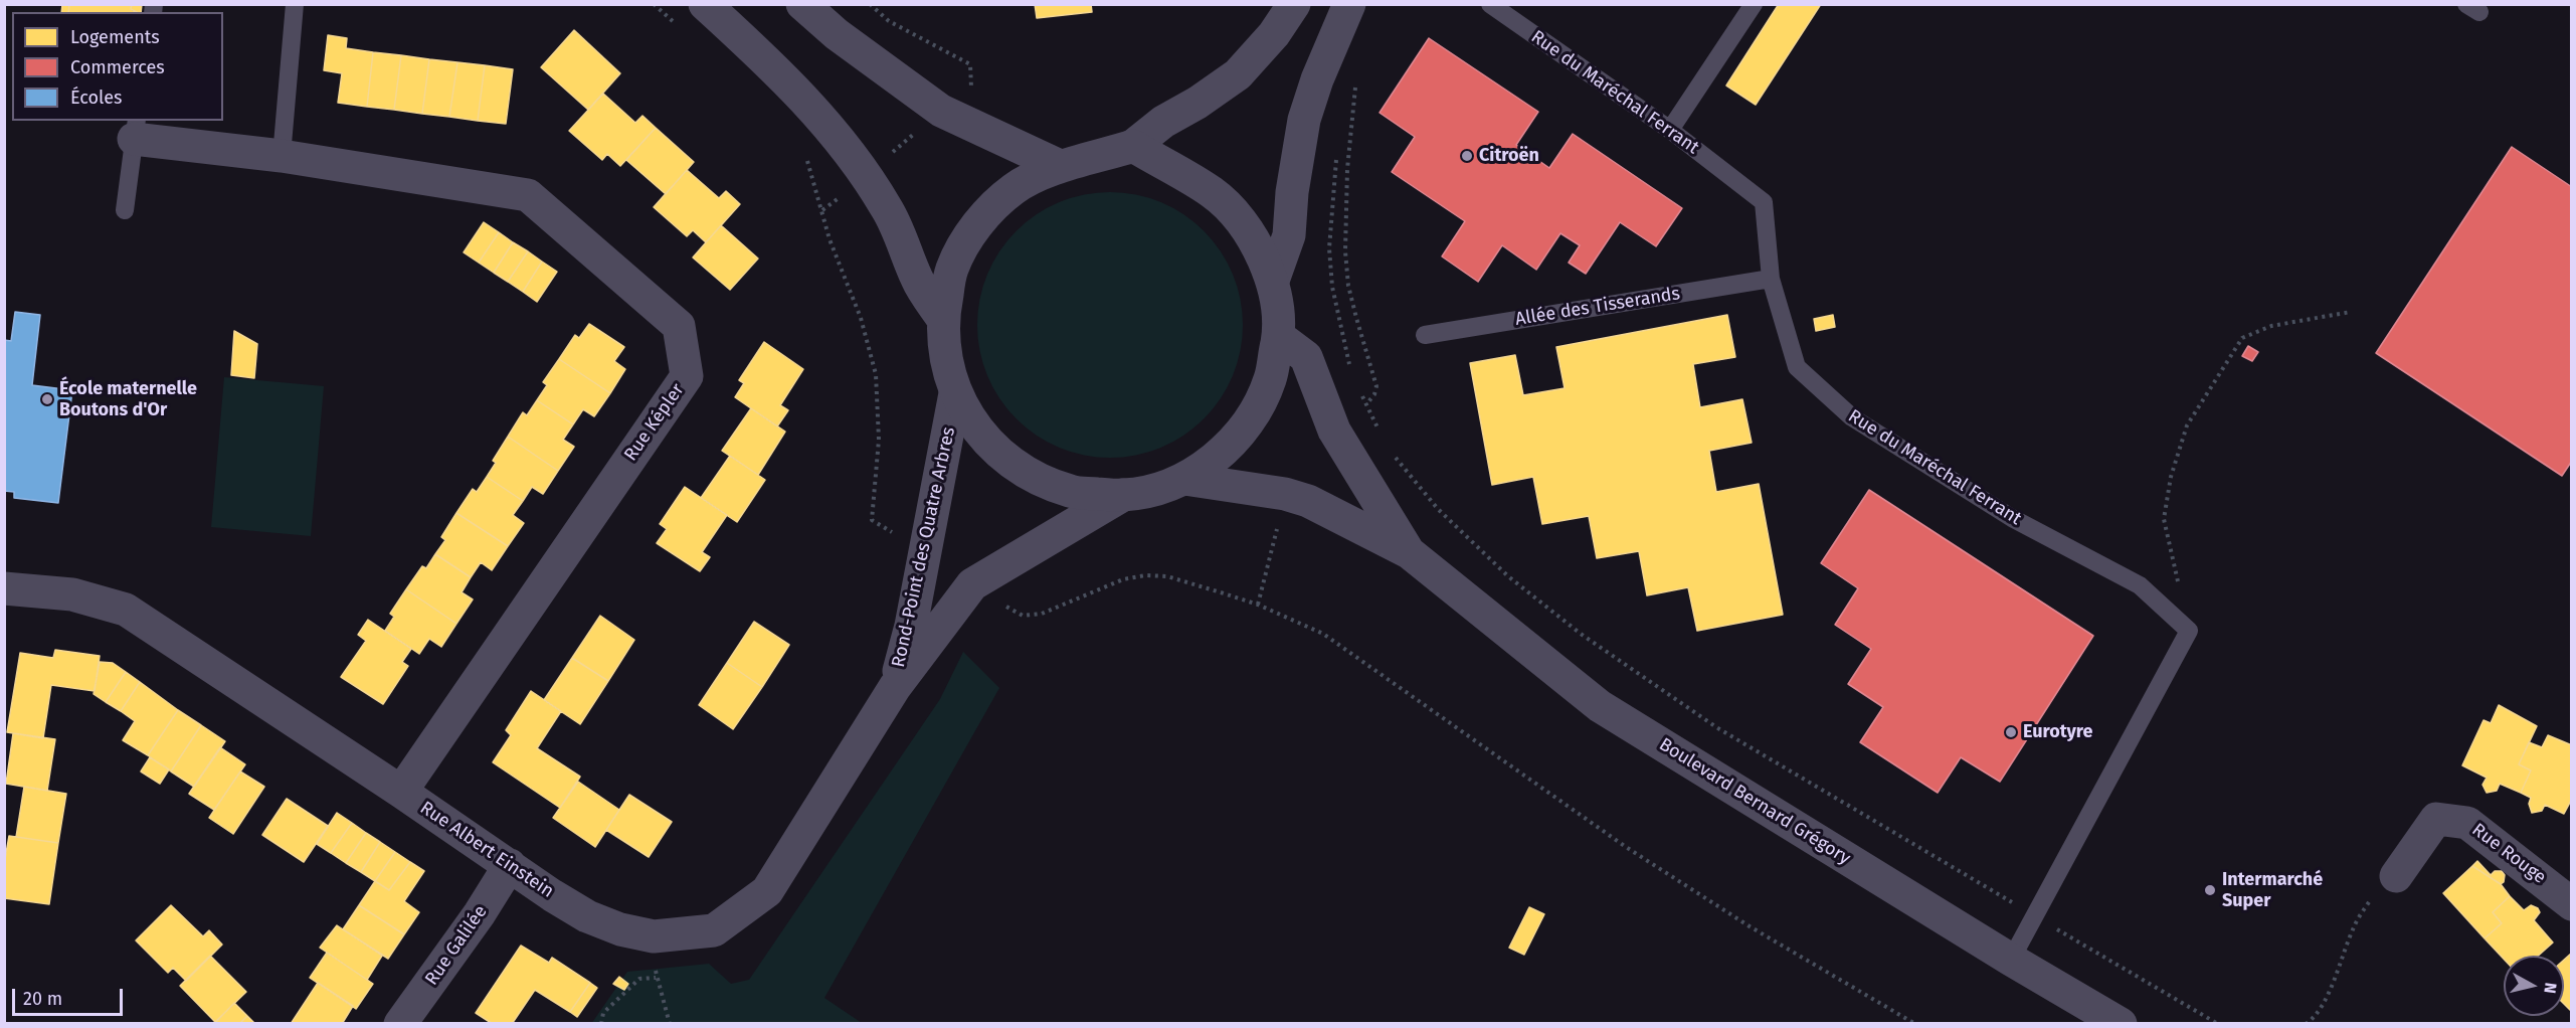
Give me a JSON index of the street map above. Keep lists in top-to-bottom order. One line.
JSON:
{"streets":{"street":["Rue Képler","Rond-Point des Quatre Arbres","Boulevard Bernard Grégory","Rue Albert Einstein","Rue Rouge","Rue Galilée"],"lane":["Rue du Maréchal Ferrant","Allée des Tisserands"]},"crossings":[["Rue du Maréchal Ferrant","Allée des Tisserands"],["Rue Képler","Rue Albert Einstein"],["Rond-Point des Quatre Arbres","Rue Albert Einstein"],["Rue Albert Einstein","Rue Galilée"]],"places":["Citroën","École maternelle Boutons d'Or","Eurotyre","Intermarché Super"],"legend":["Logements","Commerces","Écoles"],"scale_bar":"20 m","north":"right"}
